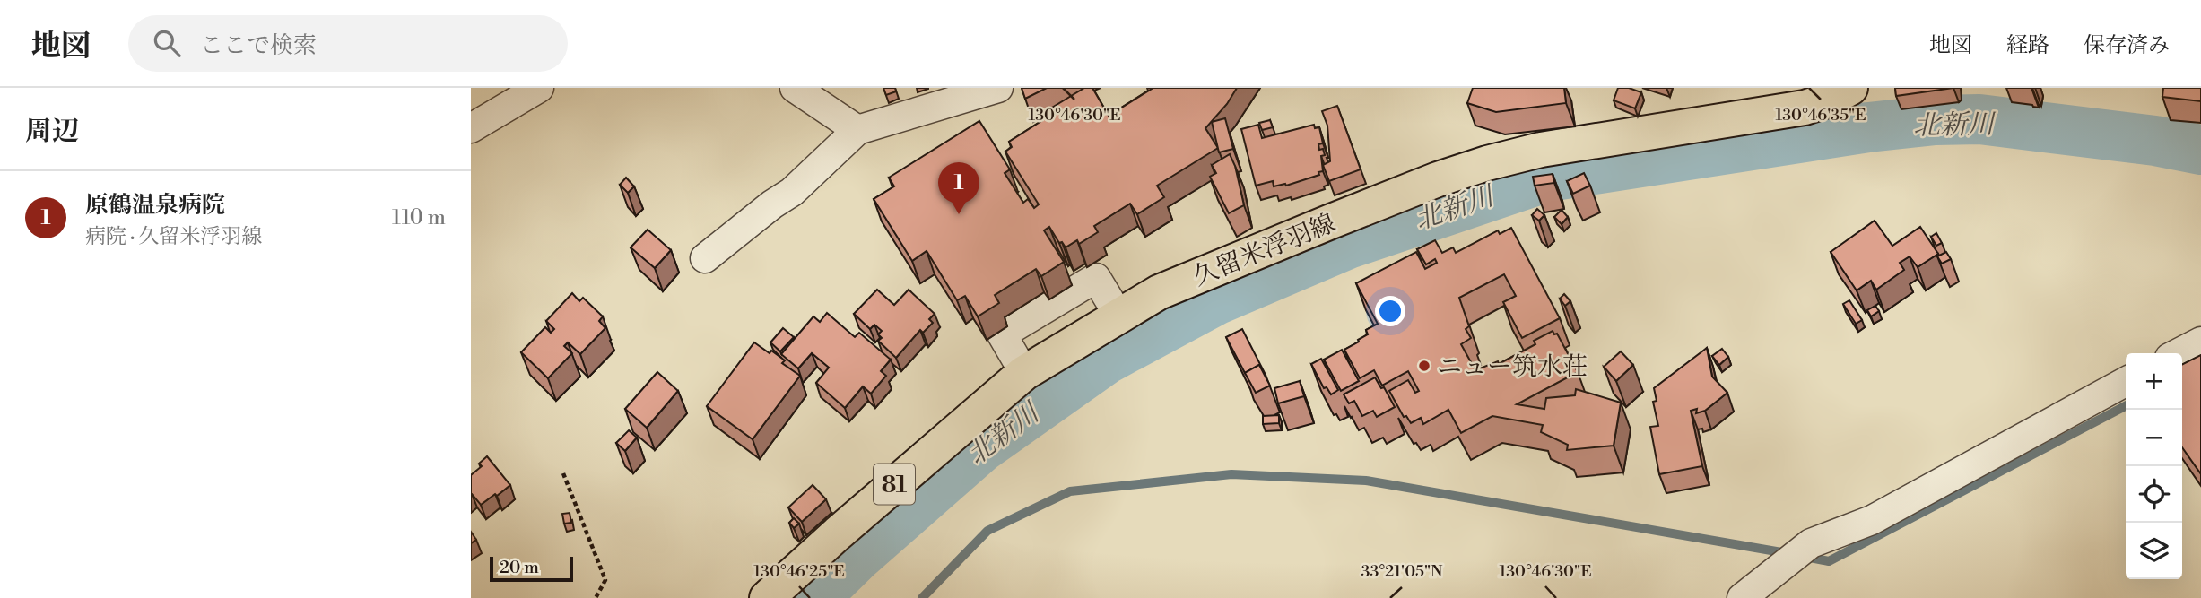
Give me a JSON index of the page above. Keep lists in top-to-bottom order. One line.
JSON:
{"streets":{"main road":["久留米浮羽線","81"]},"water":["北新川"],"places":["ニュー筑水荘"],"scale_bar":"20 m","page":{"header":"地図","search":"ここで検索","nav":["地図","経路","保存済み"],"heading":"周辺","pins":"1","list":[{"mark":"1","name":"原鶴温泉病院","note":"病院 · 久留米浮羽線","value":"110 m"}],"map_buttons":["+","−"],"scale":"20 m"},"coordinates":["130°46'30\"E","130°46'35\"E","130°46'25\"E","33°21'05\"N"]}
